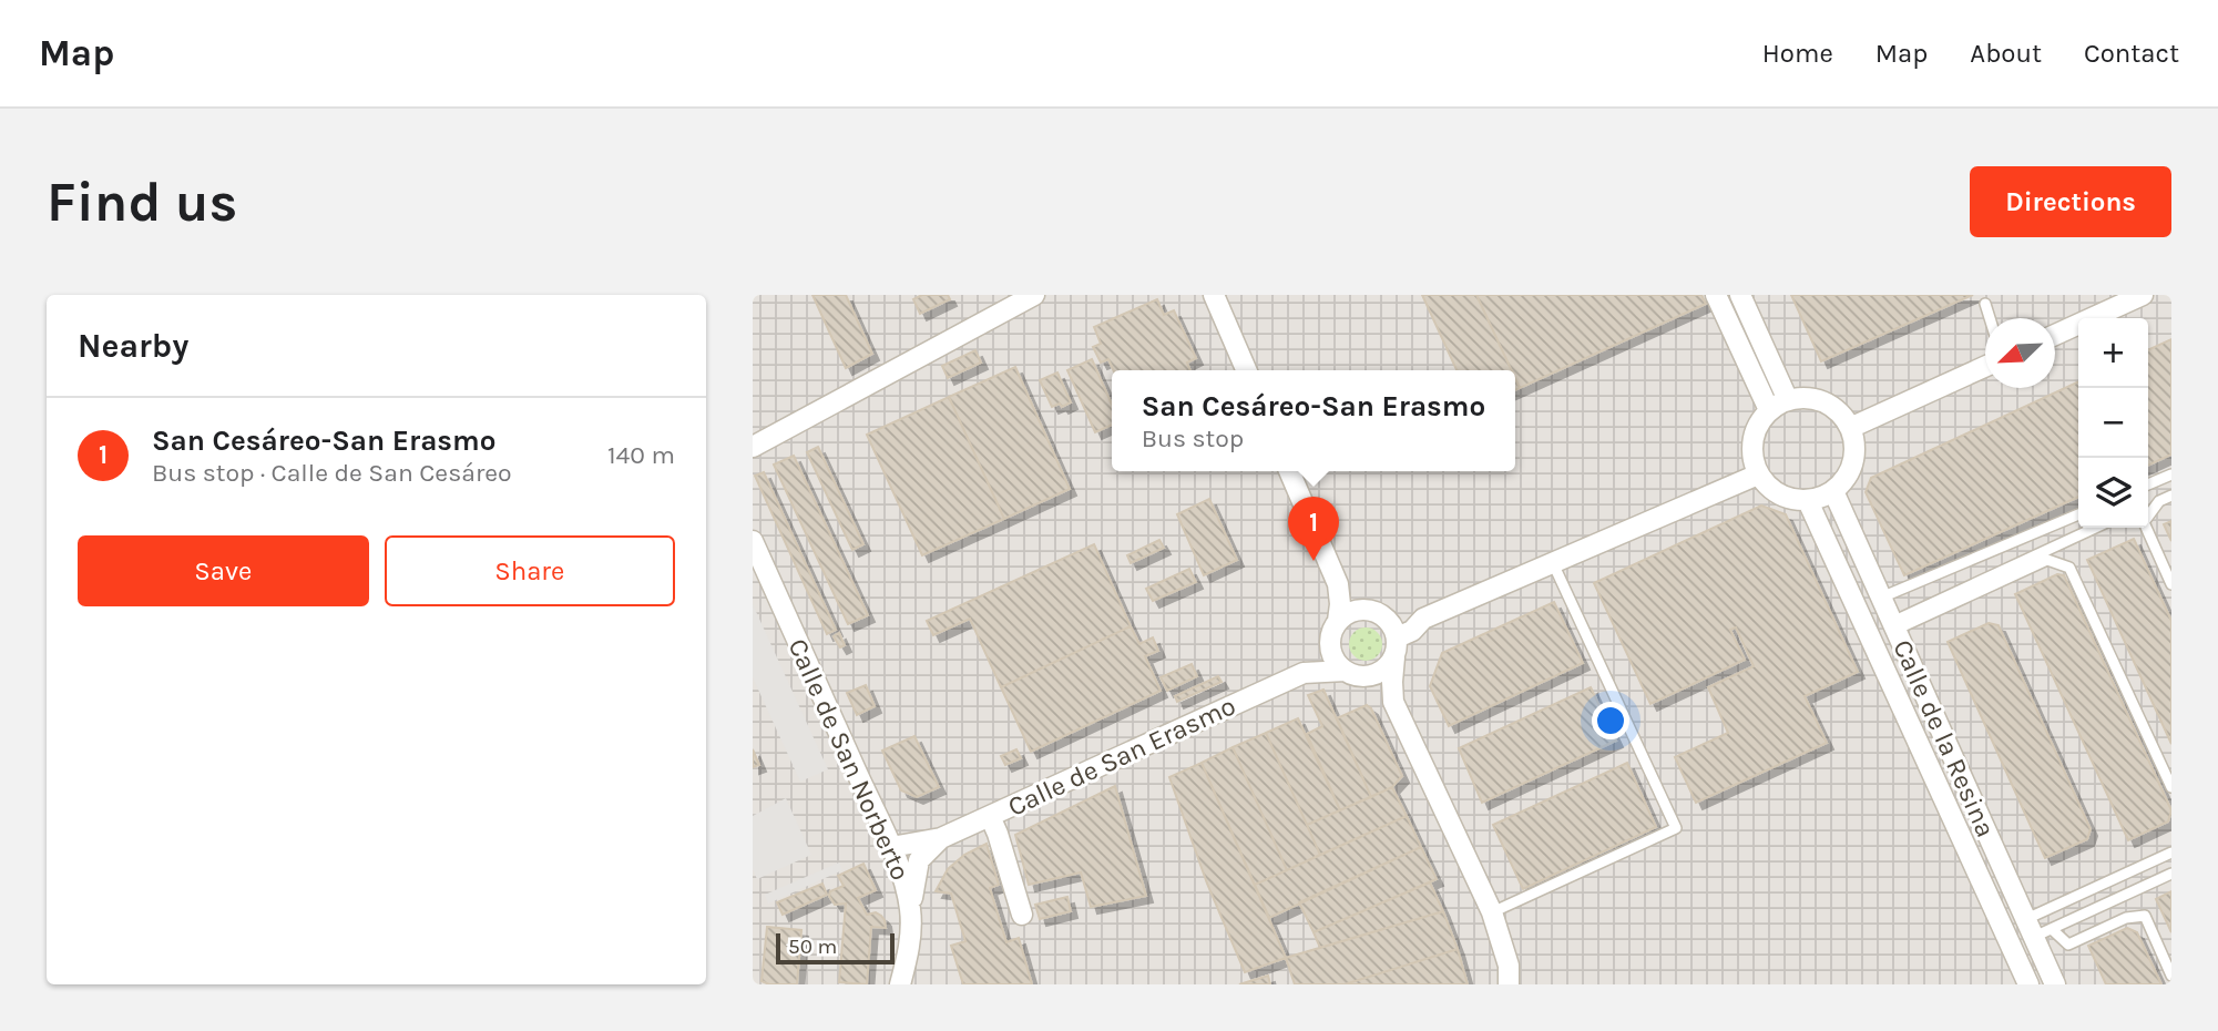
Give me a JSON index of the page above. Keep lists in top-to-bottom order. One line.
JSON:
{"streets":{"street":["Calle de la Resina","Calle de San Erasmo","Calle de San Norberto"]},"crossings":[["Calle de San Erasmo","Calle de San Norberto"]],"scale_bar":"50 m","north":"bottom left","page":{"header":"Map","nav":["Home","Map","About","Contact"],"buttons":["Directions",["Save","Share"]],"title":"Find us","heading":"Nearby","map_buttons":["+","−"],"popup":["San Cesáreo-San Erasmo","Bus stop"],"list":[{"mark":"1","name":"San Cesáreo-San Erasmo","note":"Bus stop · Calle de San Cesáreo","value":"140 m"}],"pins":"1","scale":"50 m"}}
